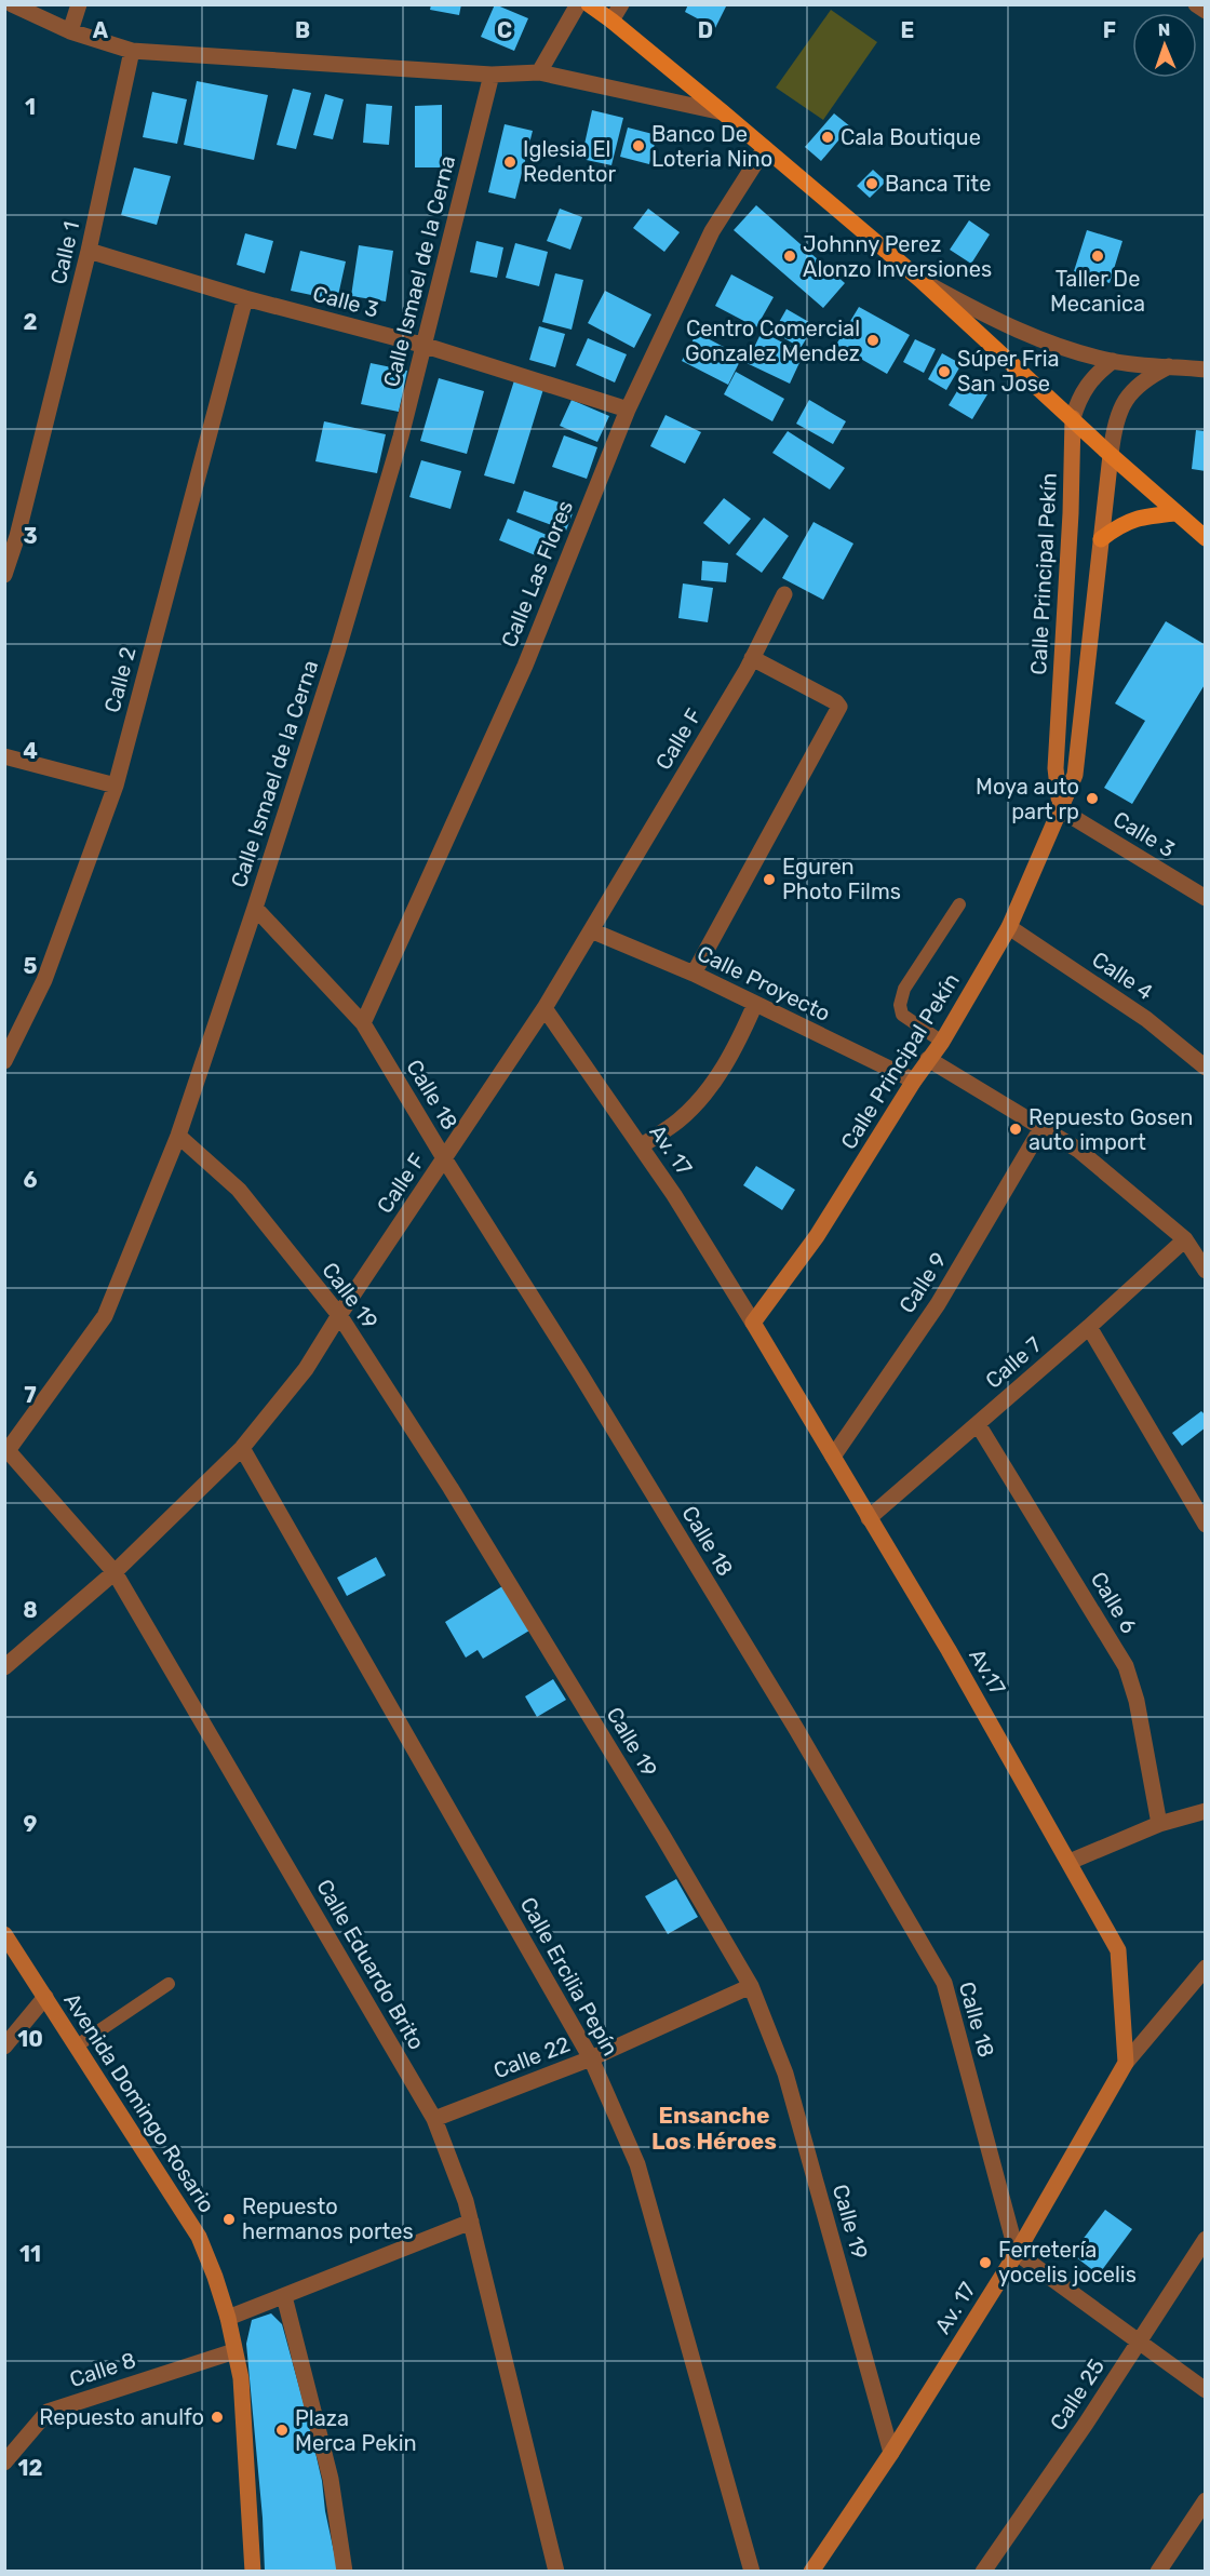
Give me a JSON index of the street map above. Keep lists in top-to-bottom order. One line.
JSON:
{"streets":{"main road":["Calle Principal Pekín","Av. 17","Av.17","Avenida Domingo Rosario"],"street":["Calle 1","Calle Ismael de la Cerna","Calle 3","Calle Las Flores","Calle 2","Calle F","Calle 4","Calle Proyecto","Calle 18","Calle 9","Calle 19","Calle 7","Calle 6","Calle Eduardo Brito","Calle Ercilia Pepín","Calle 22","Calle 8","Calle 25"]},"crossings":[["Calle 1","Calle 3"],["Calle Ismael de la Cerna","Calle 3"],["Calle Ismael de la Cerna","Calle 18"],["Calle Ismael de la Cerna","Calle 19"],["Calle Ismael de la Cerna","Calle Eduardo Brito"],["Calle 3","Calle Las Flores"],["Calle 3","Calle Principal Pekín"],["Calle 3","Calle 2"],["Calle Las Flores","Calle 18"],["Calle Principal Pekín","Calle 4"],["Calle Principal Pekín","Calle Proyecto"],["Calle Principal Pekín","Av. 17"],["Calle Principal Pekín","Av.17"],["Calle F","Calle Proyecto"],["Calle F","Calle 18"],["Calle F","Av. 17"],["Calle F","Calle 19"],["Calle F","Calle Eduardo Brito"],["Calle F","Calle Ercilia Pepín"],["Calle 18","Av. 17"],["Av. 17","Calle 19"],["Av. 17","Av.17"],["Calle 9","Av.17"],["Calle 19","Calle 22"],["Calle 7","Calle 6"],["Calle 7","Av.17"],["Calle Eduardo Brito","Calle 22"],["Calle Ercilia Pepín","Calle 22"],["Avenida Domingo Rosario","Calle 8"]],"districts":["Ensanche Los Héroes"],"places":["Cala Boutique","Banco De Loteria Nino","Iglesia El Redentor","Banca Tite","Johnny Perez Alonzo Inversiones","Taller De Mecanica","Centro Comercial Gonzalez Mendez","Súper Fria San Jose","Moya auto part rp","Eguren Photo Films","Repuesto Gosen auto import","Repuesto hermanos portes","Ferretería yocelis jocelis","Repuesto anulfo","Plaza Merca Pekin"],"north":"top","grid":{"columns":["A","B","C","D","E","F"],"rows":["1","2","3","4","5","6","7","8","9","10","11","12"]}}
